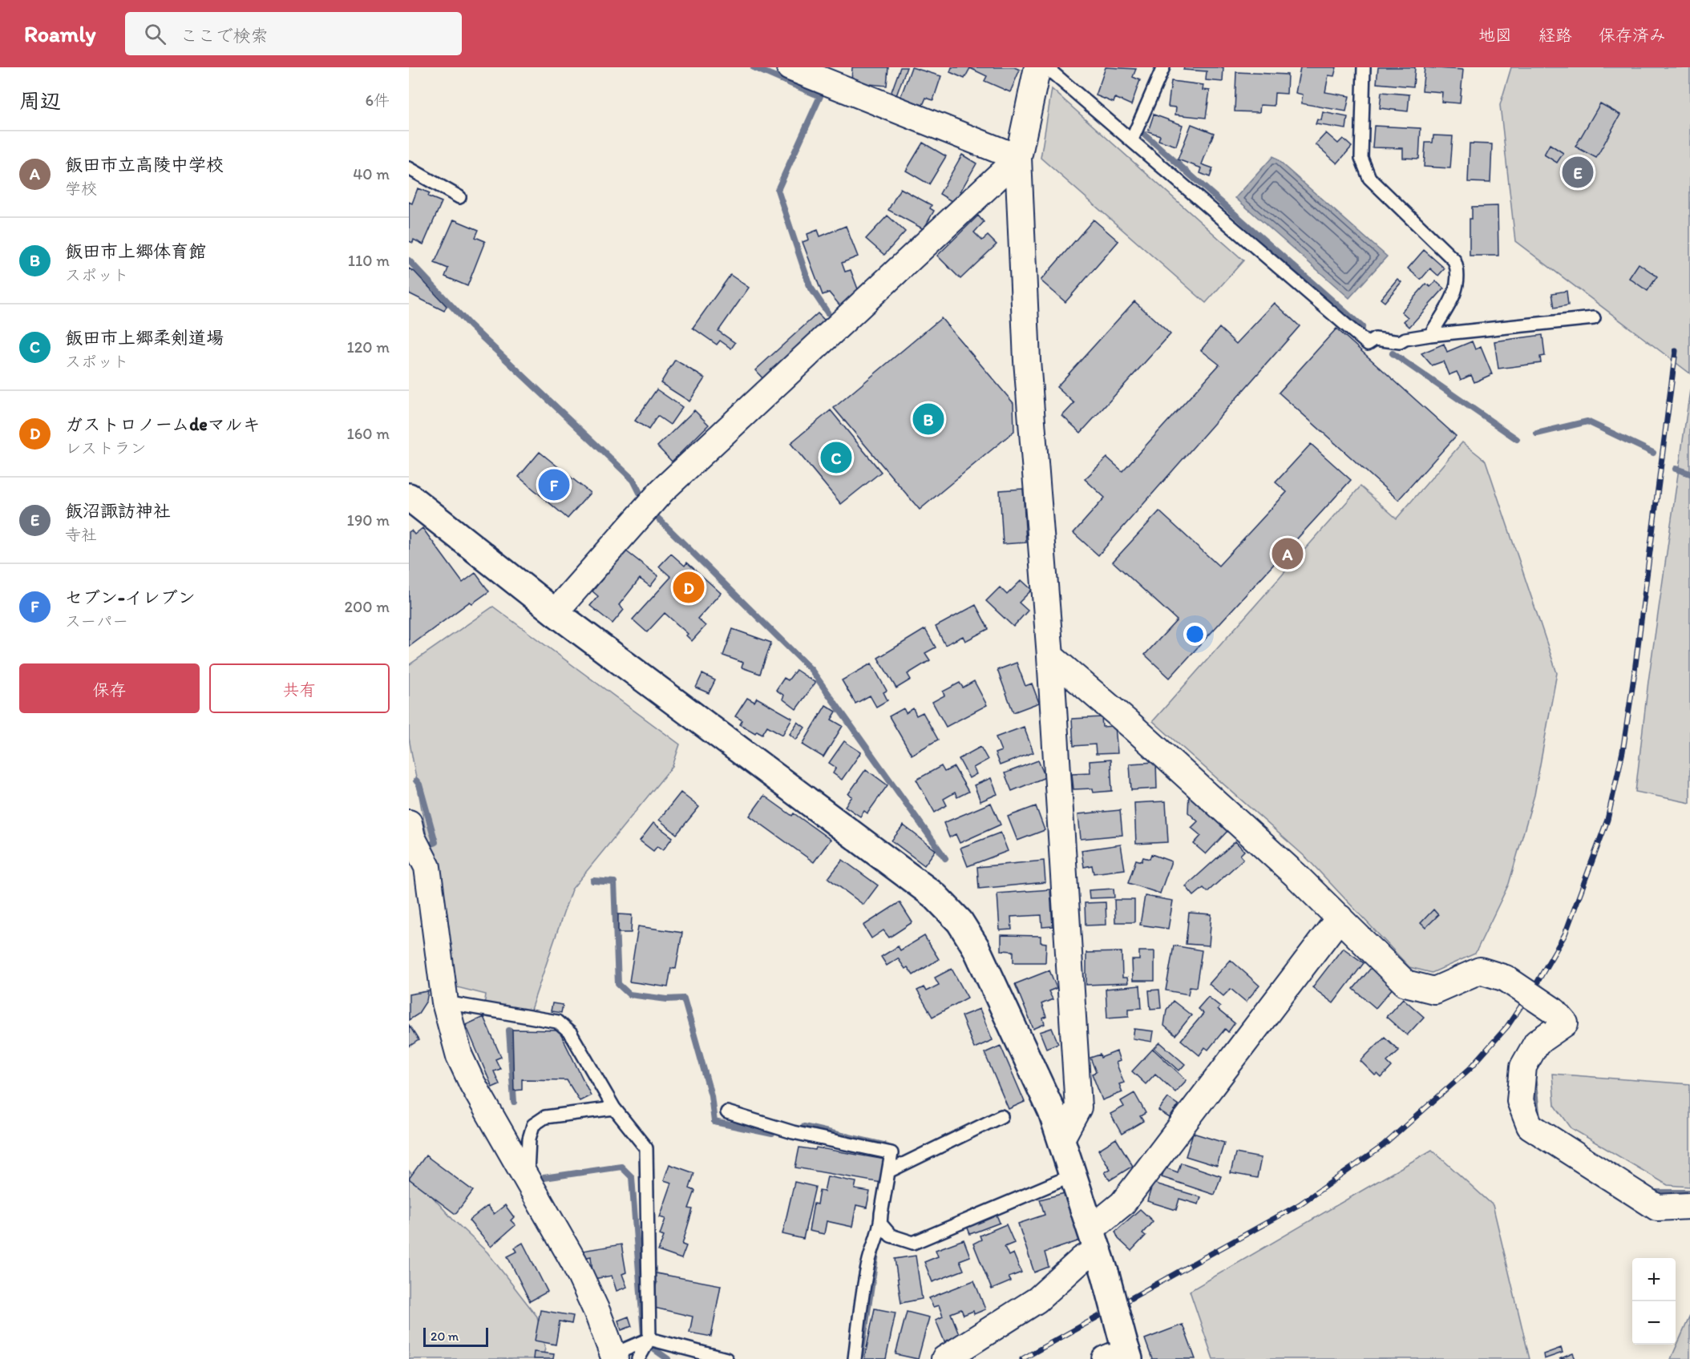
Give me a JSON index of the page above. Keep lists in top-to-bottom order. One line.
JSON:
{"scale_bar":"20 m","page":{"header":"Roamly","search":"ここで検索","nav":["地図","経路","保存済み"],"heading":["周辺","6件"],"list":[{"mark":"A","name":"飯田市立高陵中学校","note":"学校","value":"40 m"},{"mark":"B","name":"飯田市上郷体育館","note":"スポット","value":"110 m"},{"mark":"C","name":"飯田市上郷柔剣道場","note":"スポット","value":"120 m"},{"mark":"D","name":"ガストロノームdeマルキ","note":"レストラン","value":"160 m"},{"mark":"E","name":"飯沼諏訪神社","note":"寺社","value":"190 m"},{"mark":"F","name":"セブン-イレブン","note":"スーパー","value":"200 m"}],"pins":["E","B","C","F","A","D"],"buttons":["保存","共有"],"map_buttons":["+","−"],"scale":"20 m"}}
